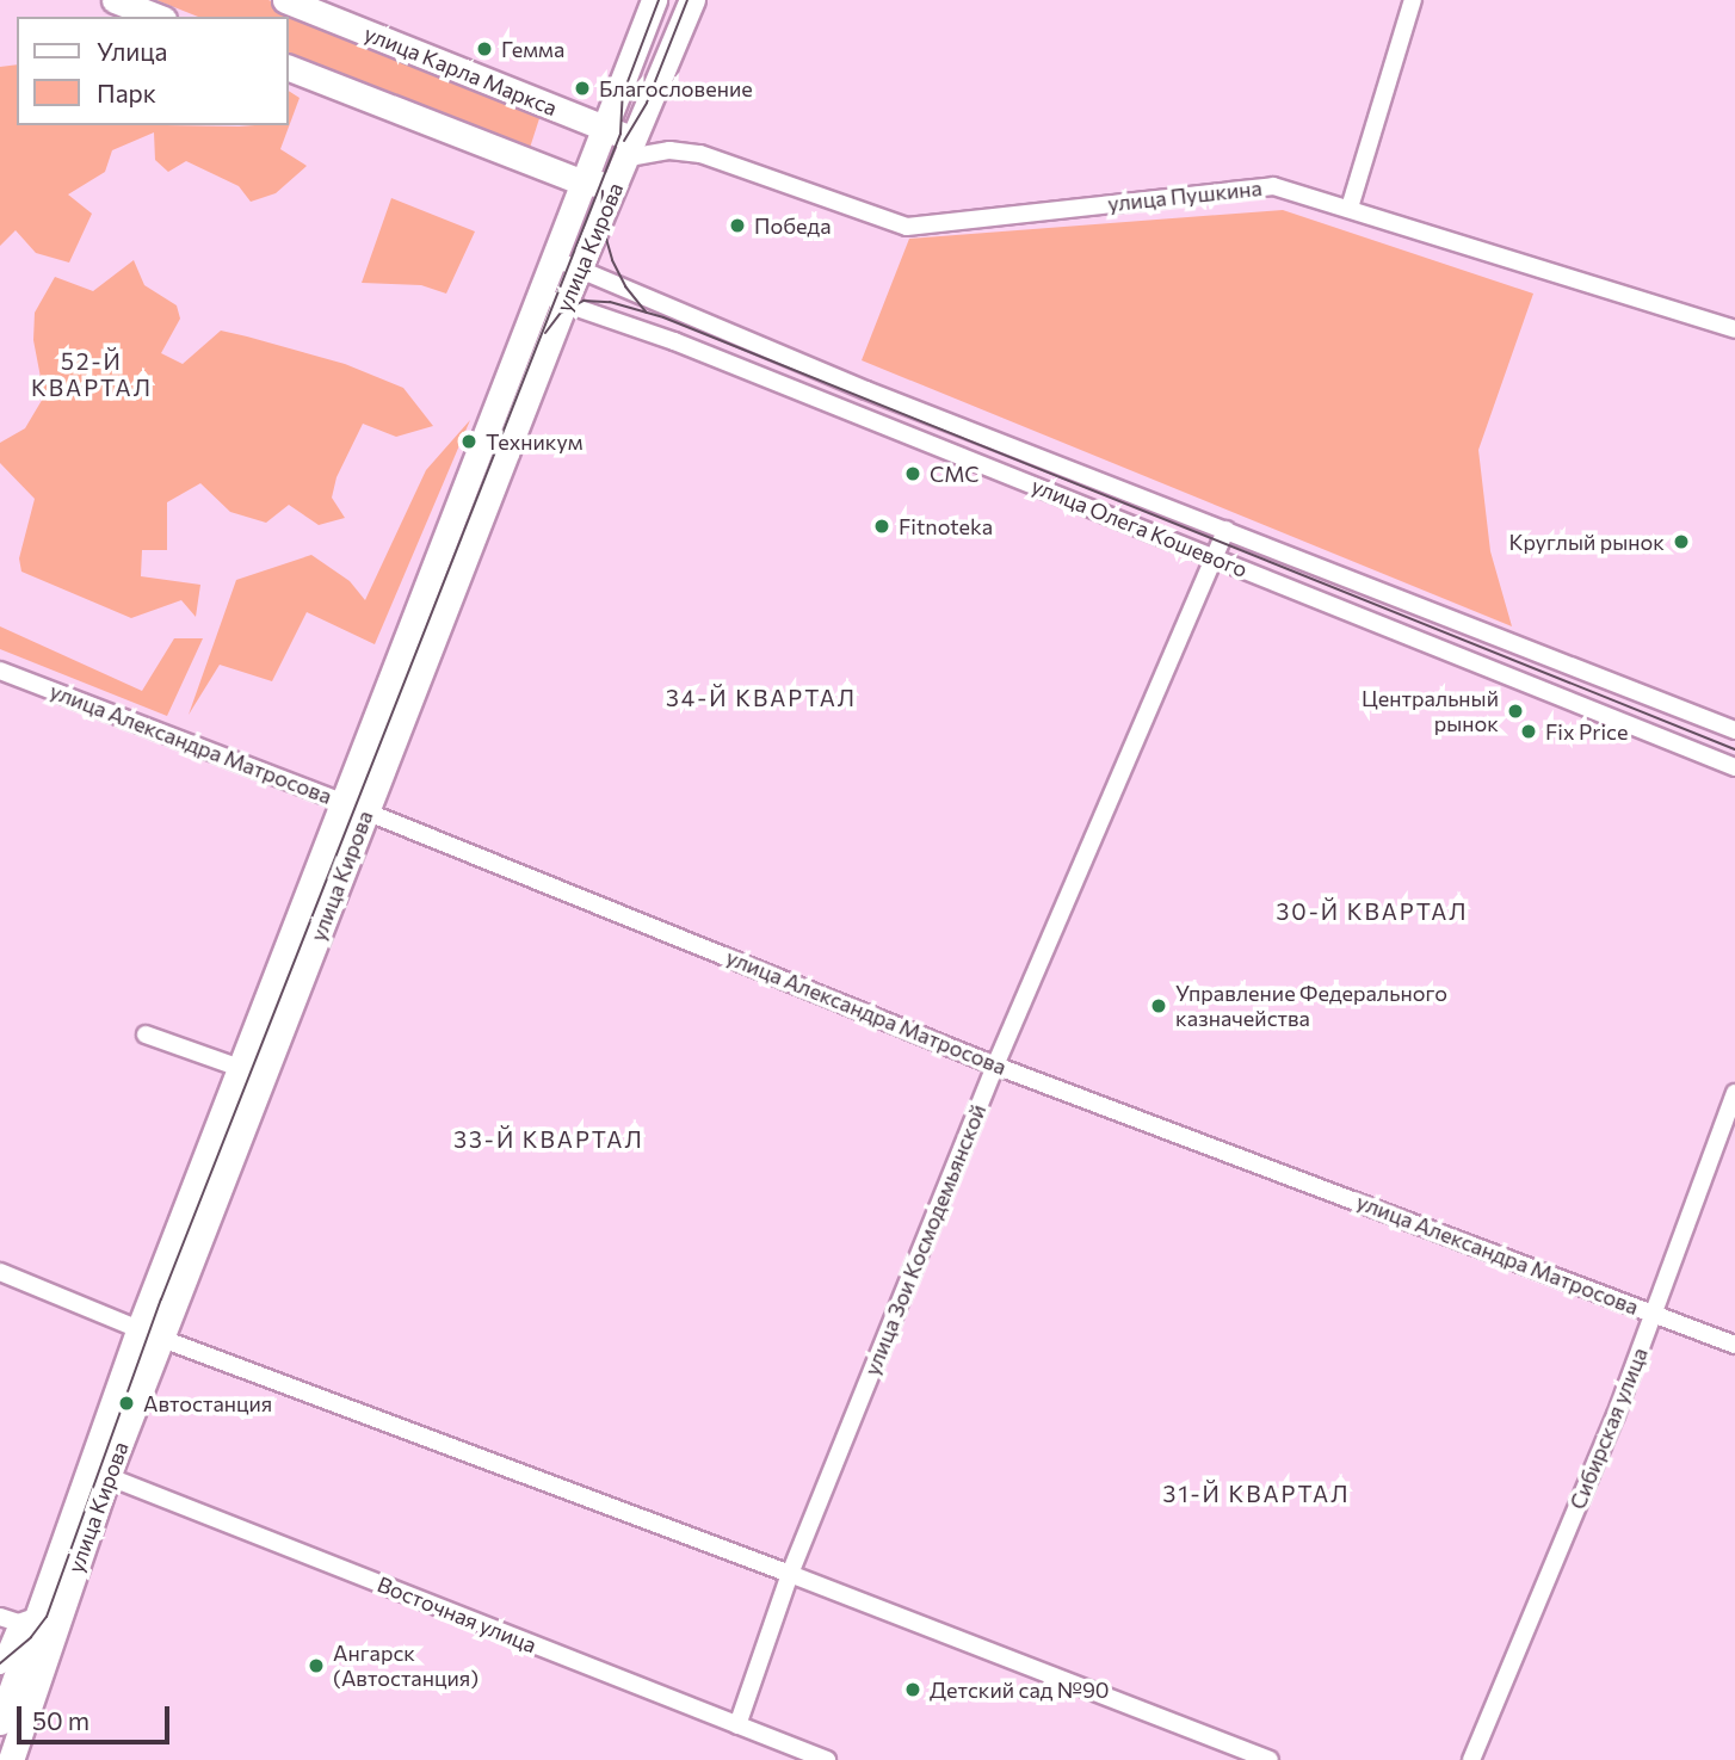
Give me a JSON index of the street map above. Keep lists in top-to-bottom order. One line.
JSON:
{"streets":{"street":["улица Карла Маркса","улица Пушкина","улица Кирова","улица Олега Кошевого","улица Александра Матросова","улица Зои Космодемьянской","Сибирская улица","Восточная улица"]},"crossings":[["улица Карла Маркса","улица Пушкина"],["улица Карла Маркса","улица Кирова"],["улица Пушкина","улица Кирова"],["улица Кирова","улица Олега Кошевого"],["улица Кирова","улица Александра Матросова"],["улица Кирова","Восточная улица"],["улица Олега Кошевого","улица Зои Космодемьянской"],["улица Александра Матросова","улица Зои Космодемьянской"],["улица Александра Матросова","Сибирская улица"],["улица Зои Космодемьянской","Восточная улица"]],"districts":["52-Й КВАРТАЛ","34-Й КВАРТАЛ","30-Й КВАРТАЛ","33-Й КВАРТАЛ","31-Й КВАРТАЛ"],"places":["Гемма","Благословение","Победа","Техникум","СМС","Fitnoteka","Круглый рынок","Центральный рынок","Fix Price","Управление Федерального казначейства","Автостанция","Ангарск (Автостанция)","Детский сад №90"],"legend":["Улица","Парк"],"scale_bar":"50 m"}
